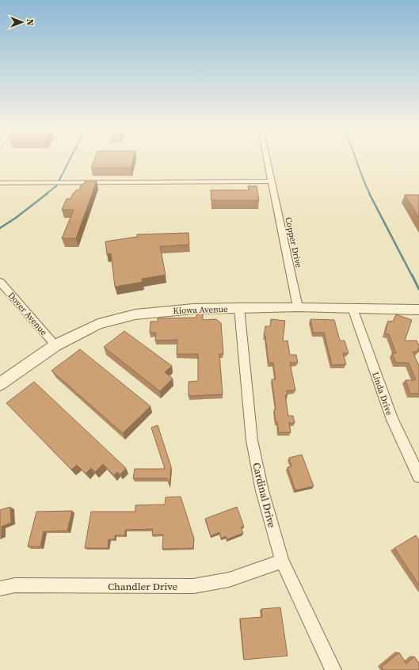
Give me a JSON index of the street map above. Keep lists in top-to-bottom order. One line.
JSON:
{"streets":{"street":["Copper Drive","Kiowa Avenue","Dover Avenue","Linda Drive","Cardinal Drive","Chandler Drive"]},"crossings":[["Copper Drive","Kiowa Avenue"],["Kiowa Avenue","Dover Avenue"],["Kiowa Avenue","Linda Drive"],["Kiowa Avenue","Cardinal Drive"],["Cardinal Drive","Chandler Drive"]],"north":"right"}
